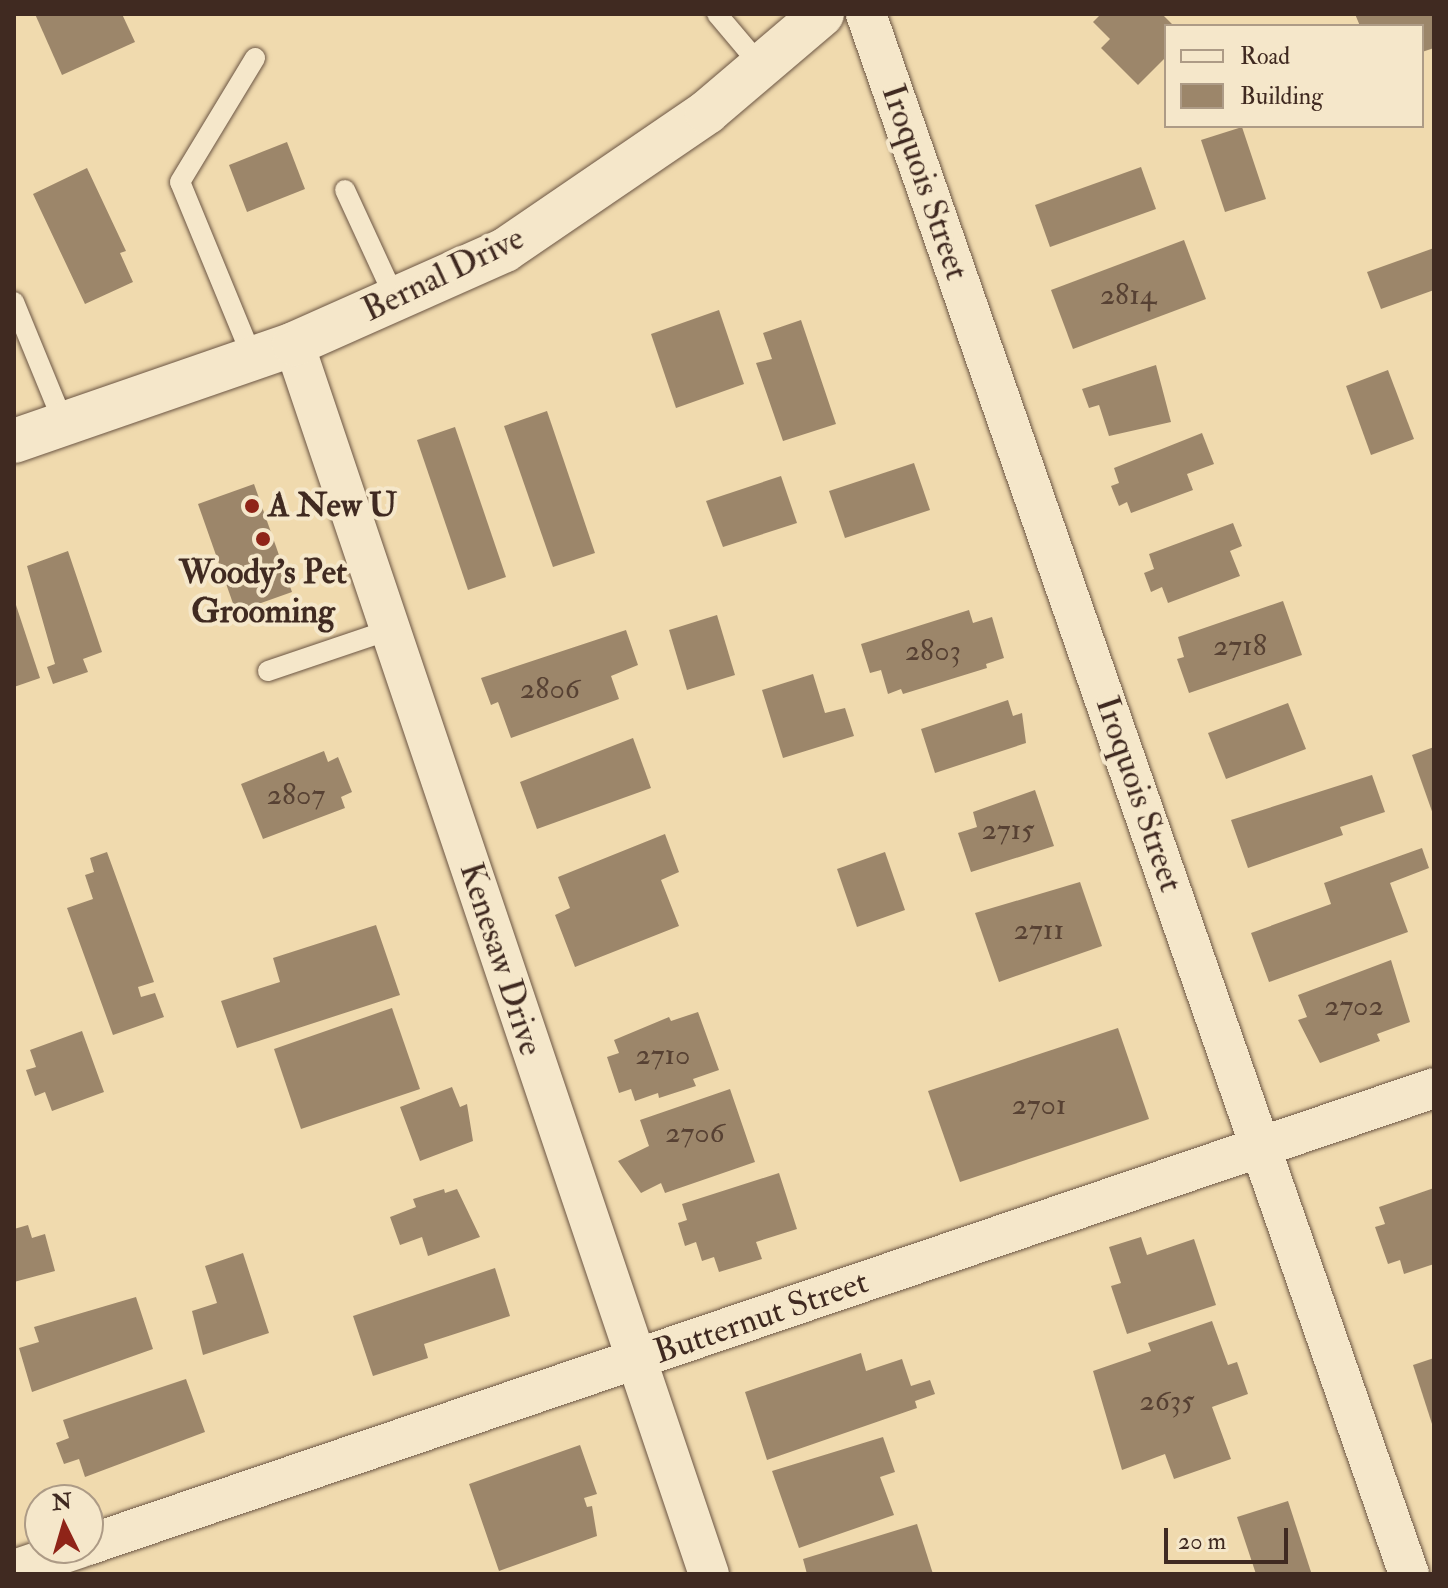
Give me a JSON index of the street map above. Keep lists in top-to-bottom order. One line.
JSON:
{"streets":{"street":["Iroquois Street","Bernal Drive","Kenesaw Drive","Butternut Street"]},"crossings":[["Iroquois Street","Butternut Street"],["Bernal Drive","Kenesaw Drive"],["Kenesaw Drive","Butternut Street"]],"places":["A New U","Woody's Pet Grooming"],"house_numbers":["2814","2718","2803","2806","2807","2715","2711","2702","2710","2701","2706","2635"],"legend":["Road","Building"],"scale_bar":"20 m","north":"top"}
